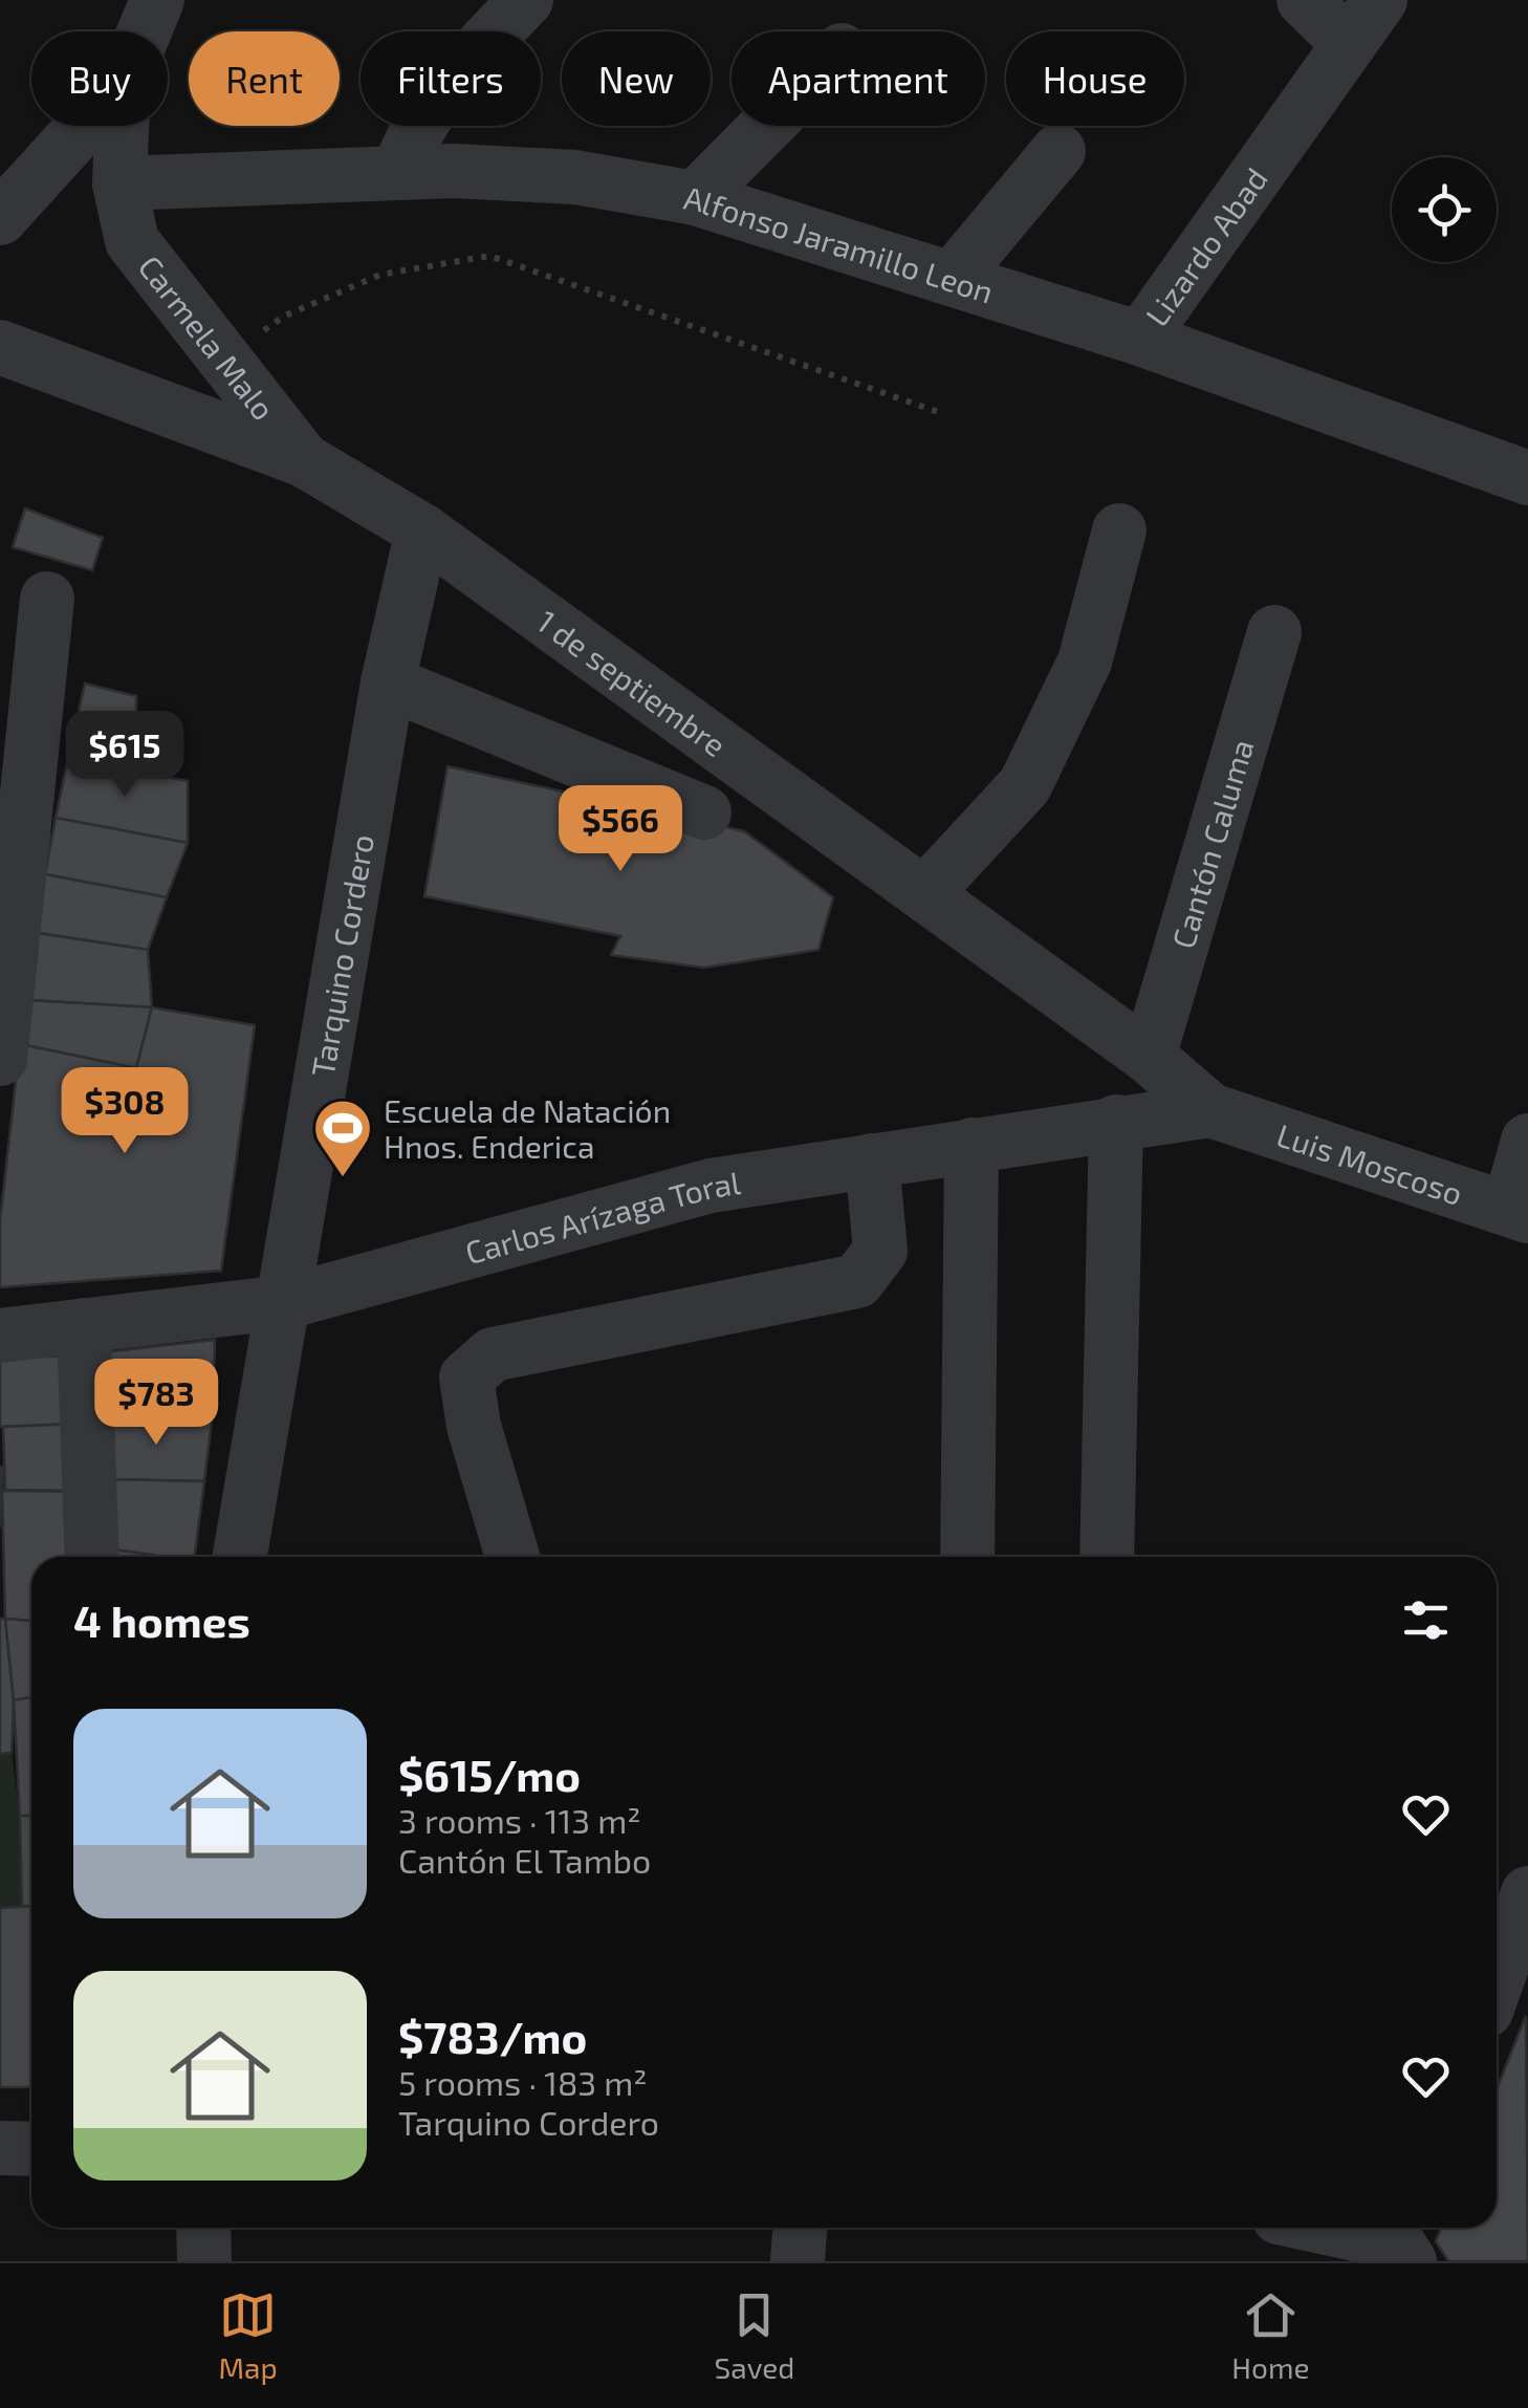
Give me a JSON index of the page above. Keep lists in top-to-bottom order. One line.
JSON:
{"streets":{"street":["Alfonso Jaramillo Leon","Lizardo Abad","Carmela Malo","1 de septiembre","Cantón Caluma","Tarquino Cordero","Luis Moscoso","Carlos Arízaga Toral"]},"crossings":[["Alfonso Jaramillo Leon","Lizardo Abad"],["Alfonso Jaramillo Leon","Carmela Malo"],["Carmela Malo","1 de septiembre"],["1 de septiembre","Cantón Caluma"],["1 de septiembre","Tarquino Cordero"],["1 de septiembre","Luis Moscoso"],["1 de septiembre","Carlos Arízaga Toral"],["Tarquino Cordero","Carlos Arízaga Toral"],["Luis Moscoso","Carlos Arízaga Toral"]],"places":{"sports":["Escuela de Natación Hnos. Enderica"]},"page":{"chip":["Buy","Rent","Filters","New","Apartment","House"],"price":["$615","$566","$308","$783"],"heading":"4 homes","list":[{"name":"$615/mo","note":"3 rooms · 113 m² · Cantón El Tambo"},{"name":"$783/mo","note":"5 rooms · 183 m² · Tarquino Cordero"}],"tabs":["Map","Saved","Home"]}}
